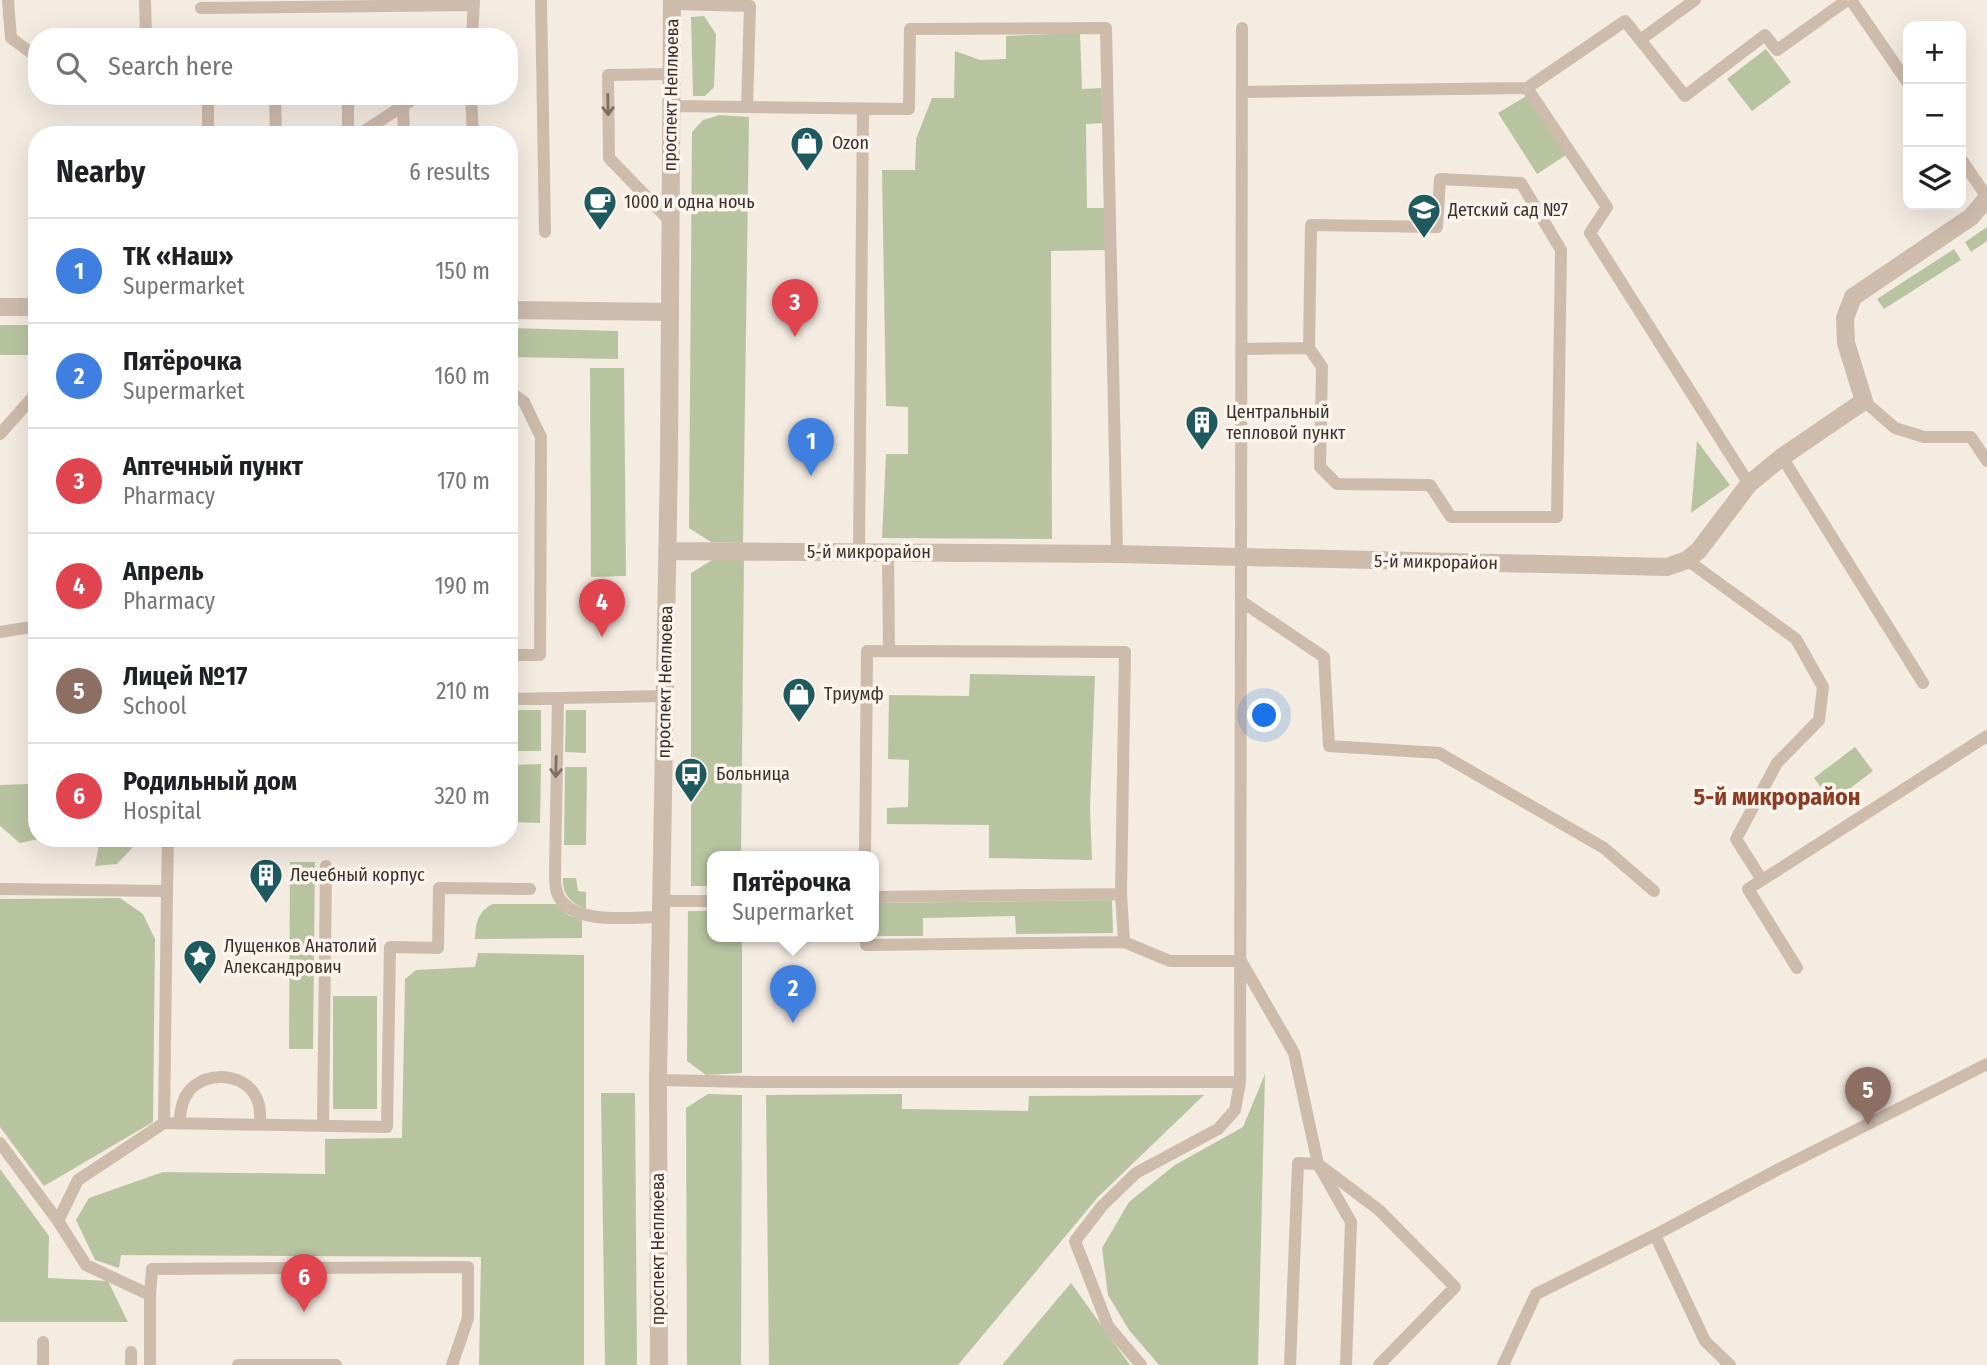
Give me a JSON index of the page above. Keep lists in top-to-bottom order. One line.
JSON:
{"streets":{"street":["проспект Неплюева","5-й микрорайон"]},"crossings":[["проспект Неплюева","5-й микрорайон"]],"districts":["5-й микрорайон"],"places":{"shop":["Ozon","Триумф"],"cafe":["1000 и одна ночь"],"school or university":["Детский сад №7"],"building":["Центральный тепловой пункт","Лечебный корпус"],"bus stop":["Больница"],"place":["Лущенков Анатолий Александрович"]},"page":{"map_buttons":["+","−"],"search":"Search here","heading":["Nearby","6 results"],"list":[{"mark":"1","name":"ТК «Наш»","note":"Supermarket","value":"150 m"},{"mark":"2","name":"Пятёрочка","note":"Supermarket","value":"160 m"},{"mark":"3","name":"Аптечный пункт","note":"Pharmacy","value":"170 m"},{"mark":"4","name":"Апрель","note":"Pharmacy","value":"190 m"},{"mark":"5","name":"Лицей №17","note":"School","value":"210 m"},{"mark":"6","name":"Родильный дом","note":"Hospital","value":"320 m"}],"pins":["3","1","4","2","5","6"],"popup":["Пятёрочка","Supermarket"]}}
